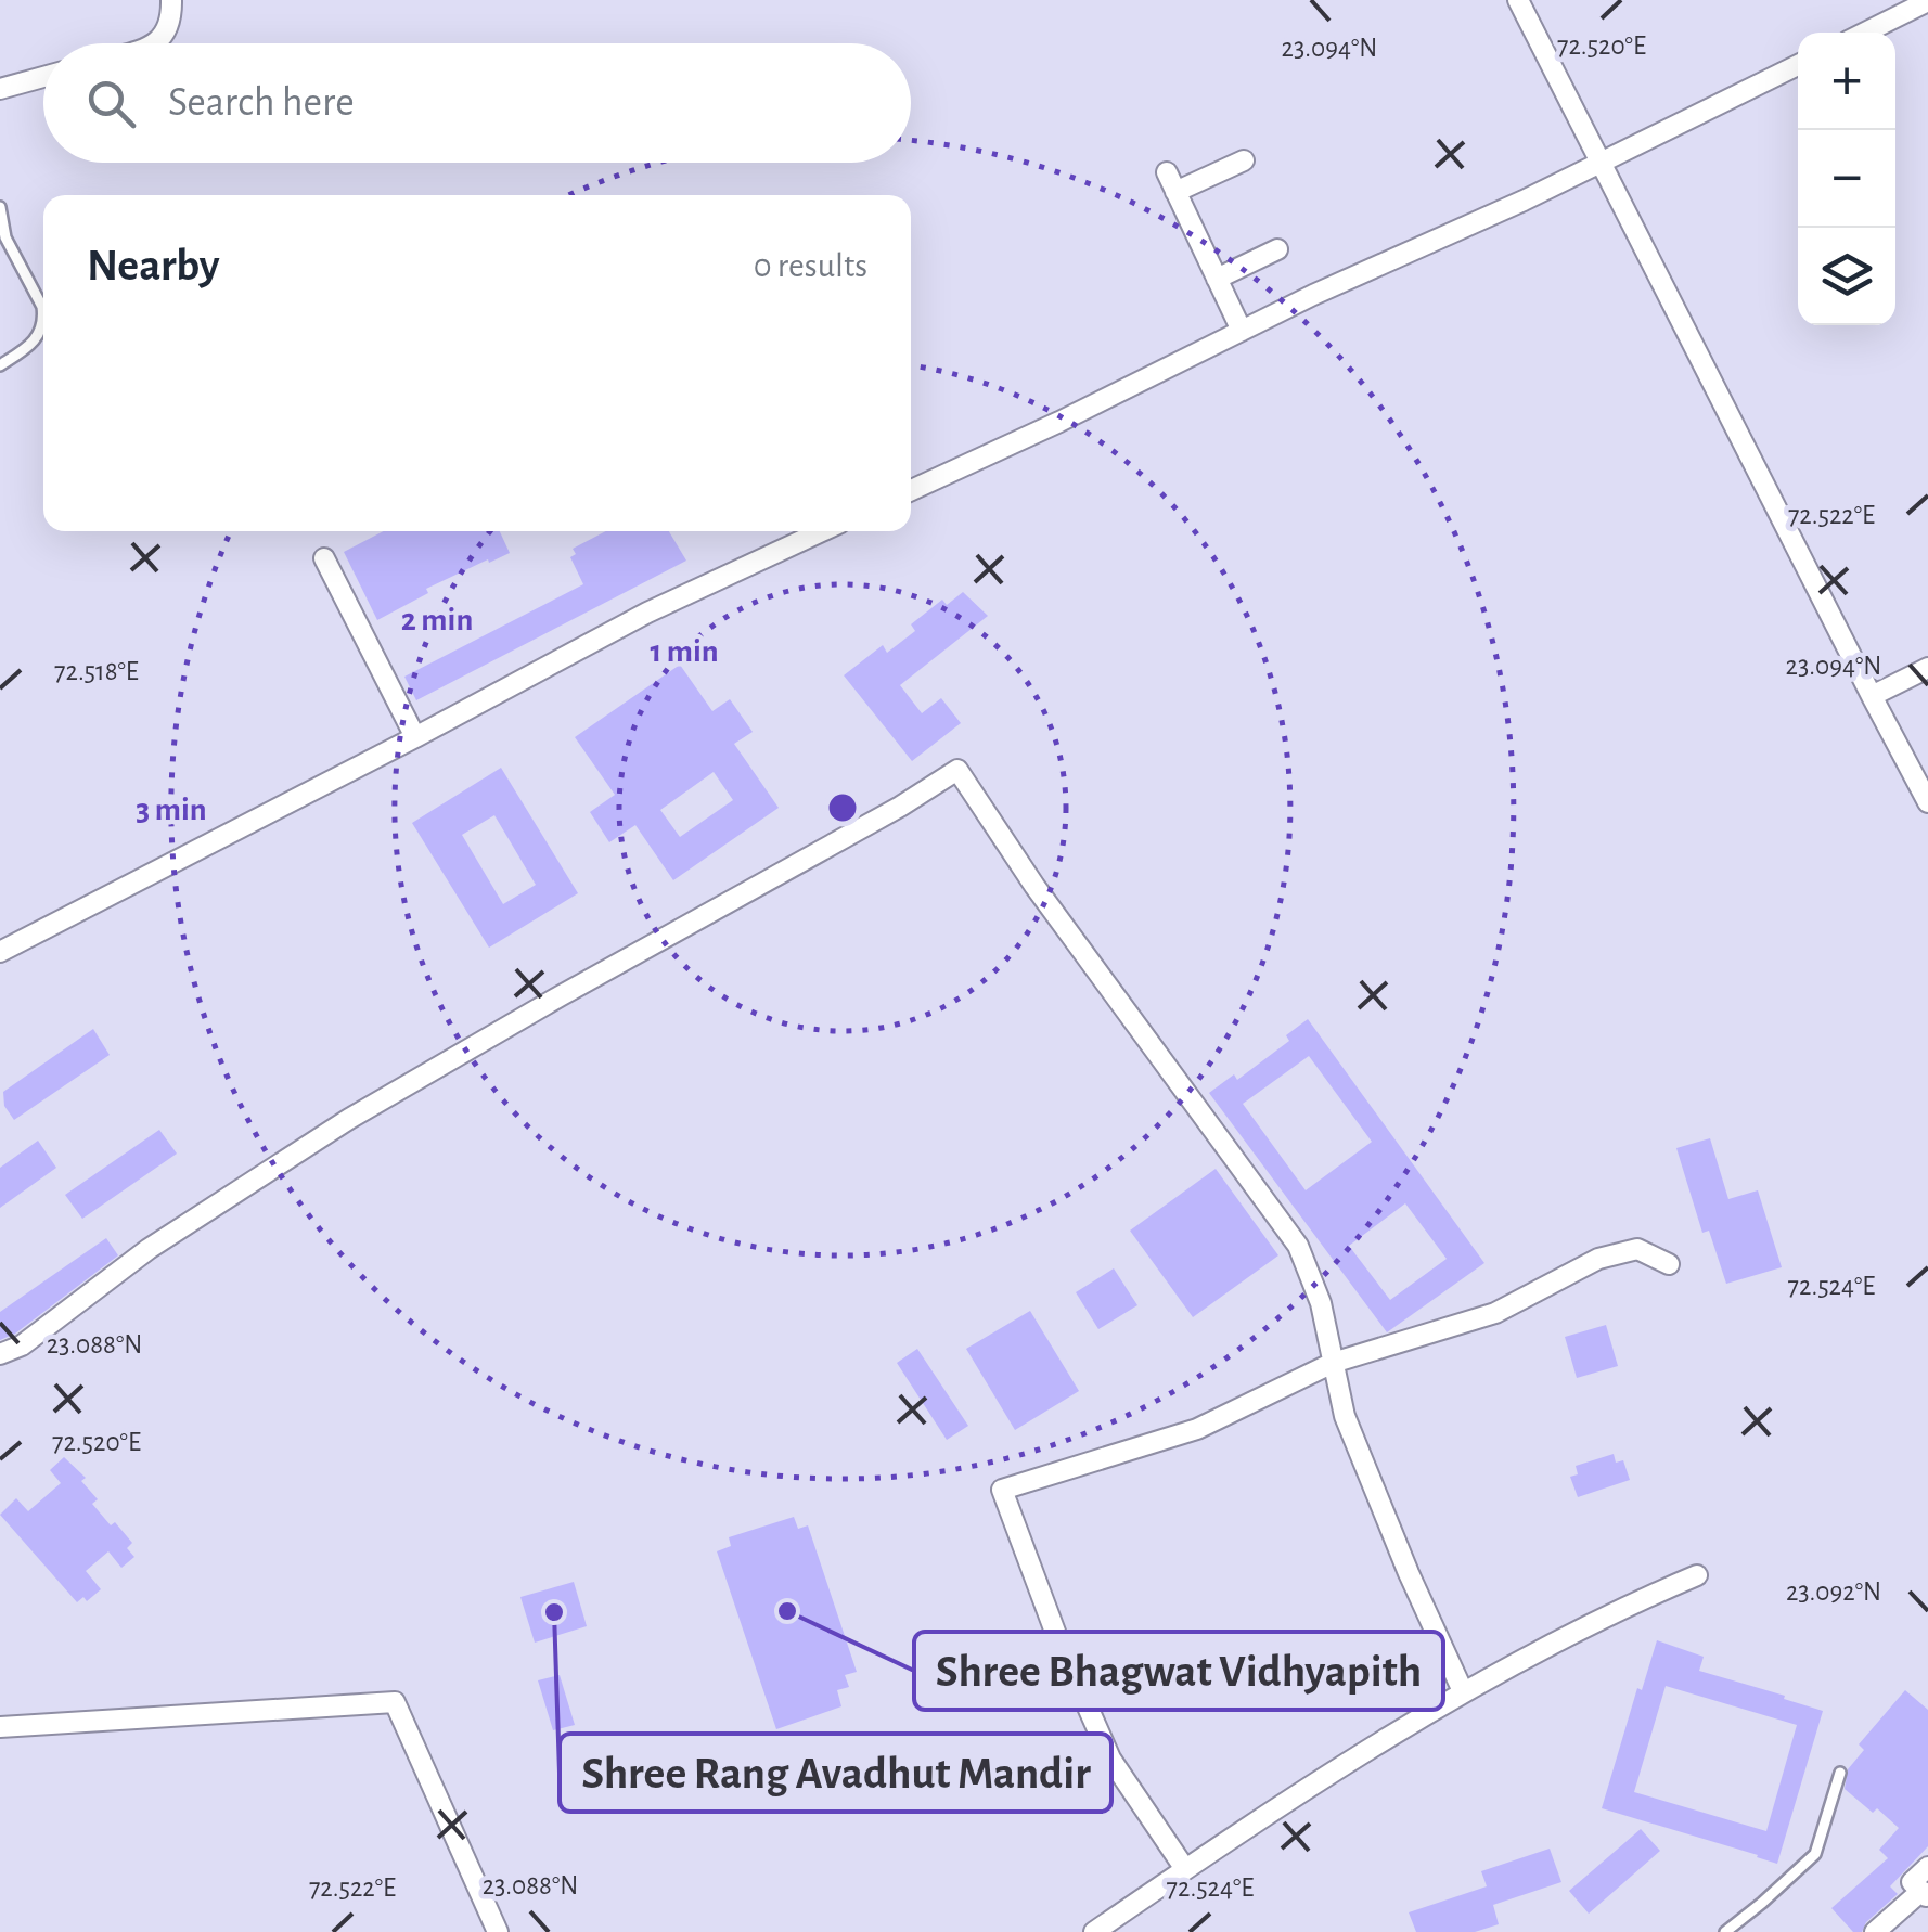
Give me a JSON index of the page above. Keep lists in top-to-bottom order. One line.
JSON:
{"places":["Shree Bhagwat Vidhyapith","Shree Rang Avadhut Mandir"],"page":{"map_buttons":["+","−"],"search":"Search here","heading":["Nearby","0 results"]},"coordinates":["72.520°E","23.094°N","72.522°E","72.518°E","72.524°E","23.088°N","23.092°N"],"rings":["2 min","1 min","3 min"]}
